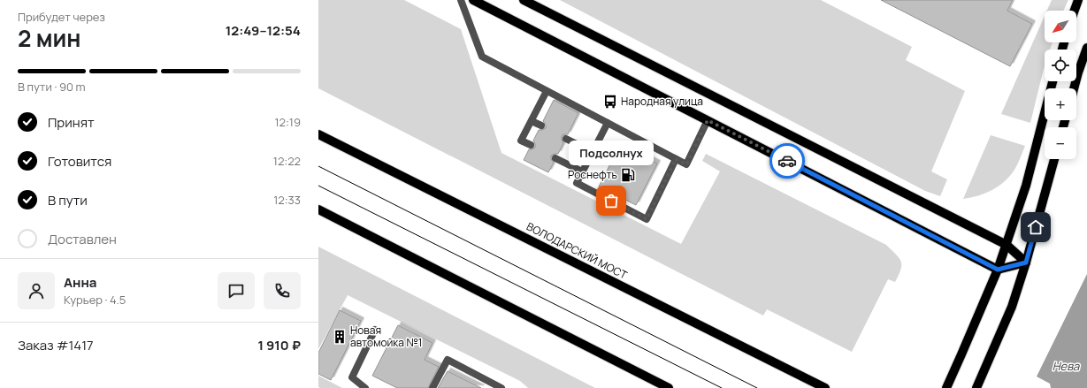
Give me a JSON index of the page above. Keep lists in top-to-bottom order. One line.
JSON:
{"streets":{"main road":["ВОЛОДАРСКИЙ МОСТ"]},"water":["Нева"],"places":{"bus stop":["Народная улица"],"fuel station":["Роснефть"],"other":["Подсолнух"],"building":["Новая автомойка №1"]},"north":"bottom left","page":{"heading":["2 мин","Прибудет через","12:49–12:54"],"panel":["Анна","Курьер · 4.5","Заказ #1417","1 910 ₽"],"map_buttons":["+","−"],"bar":"В пути · 90 m","list":[["Принят","12:19"],["Готовится","12:22"],["В пути","12:33"],"Доставлен"],"bubble":"Подсолнух"}}
